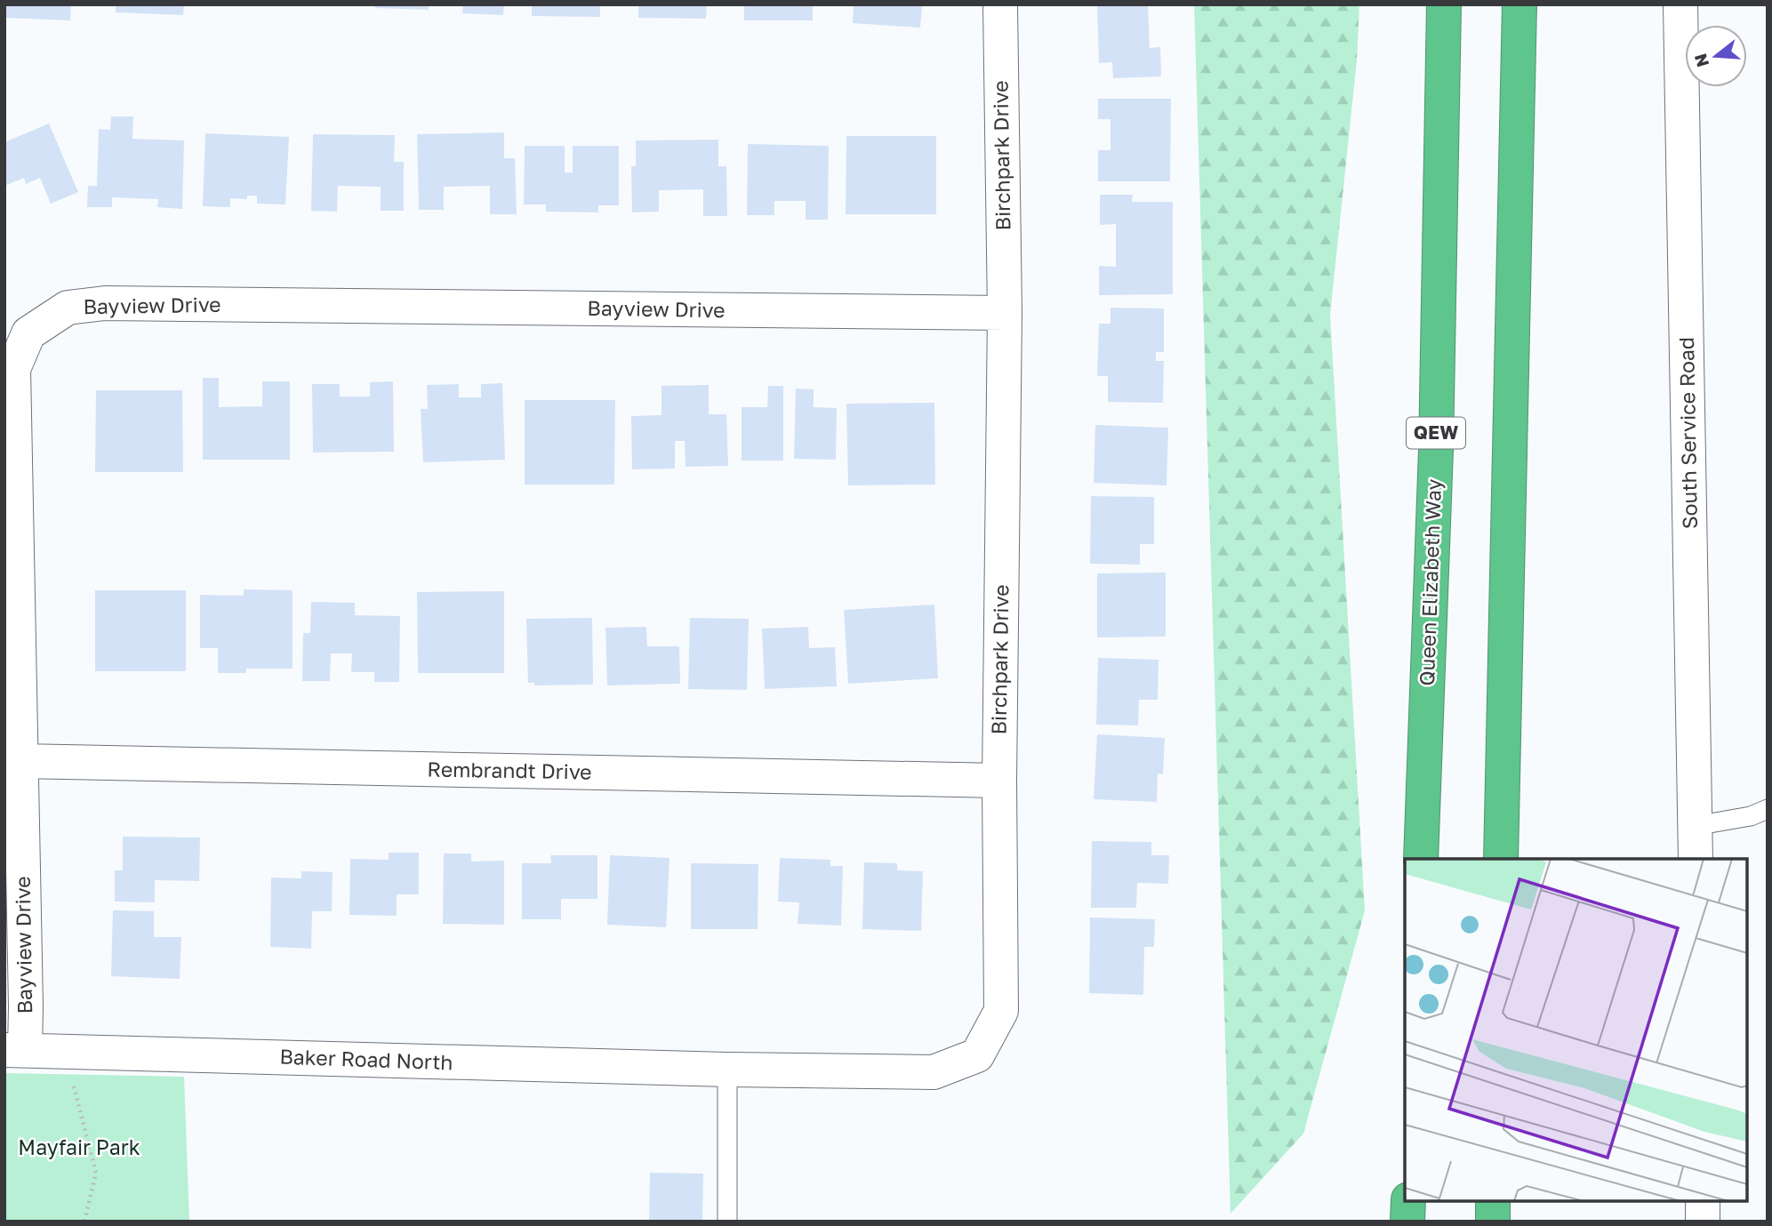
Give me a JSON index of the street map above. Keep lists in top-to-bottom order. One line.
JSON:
{"streets":{"highway":["QEW","Queen Elizabeth Way"],"street":["Birchpark Drive","Bayview Drive","South Service Road","Rembrandt Drive","Baker Road North"]},"crossings":[["Birchpark Drive","Bayview Drive"],["Birchpark Drive","Rembrandt Drive"],["Birchpark Drive","Baker Road North"],["Bayview Drive","Rembrandt Drive"],["Bayview Drive","Baker Road North"]],"parks":["Mayfair Park"],"north":"left"}
